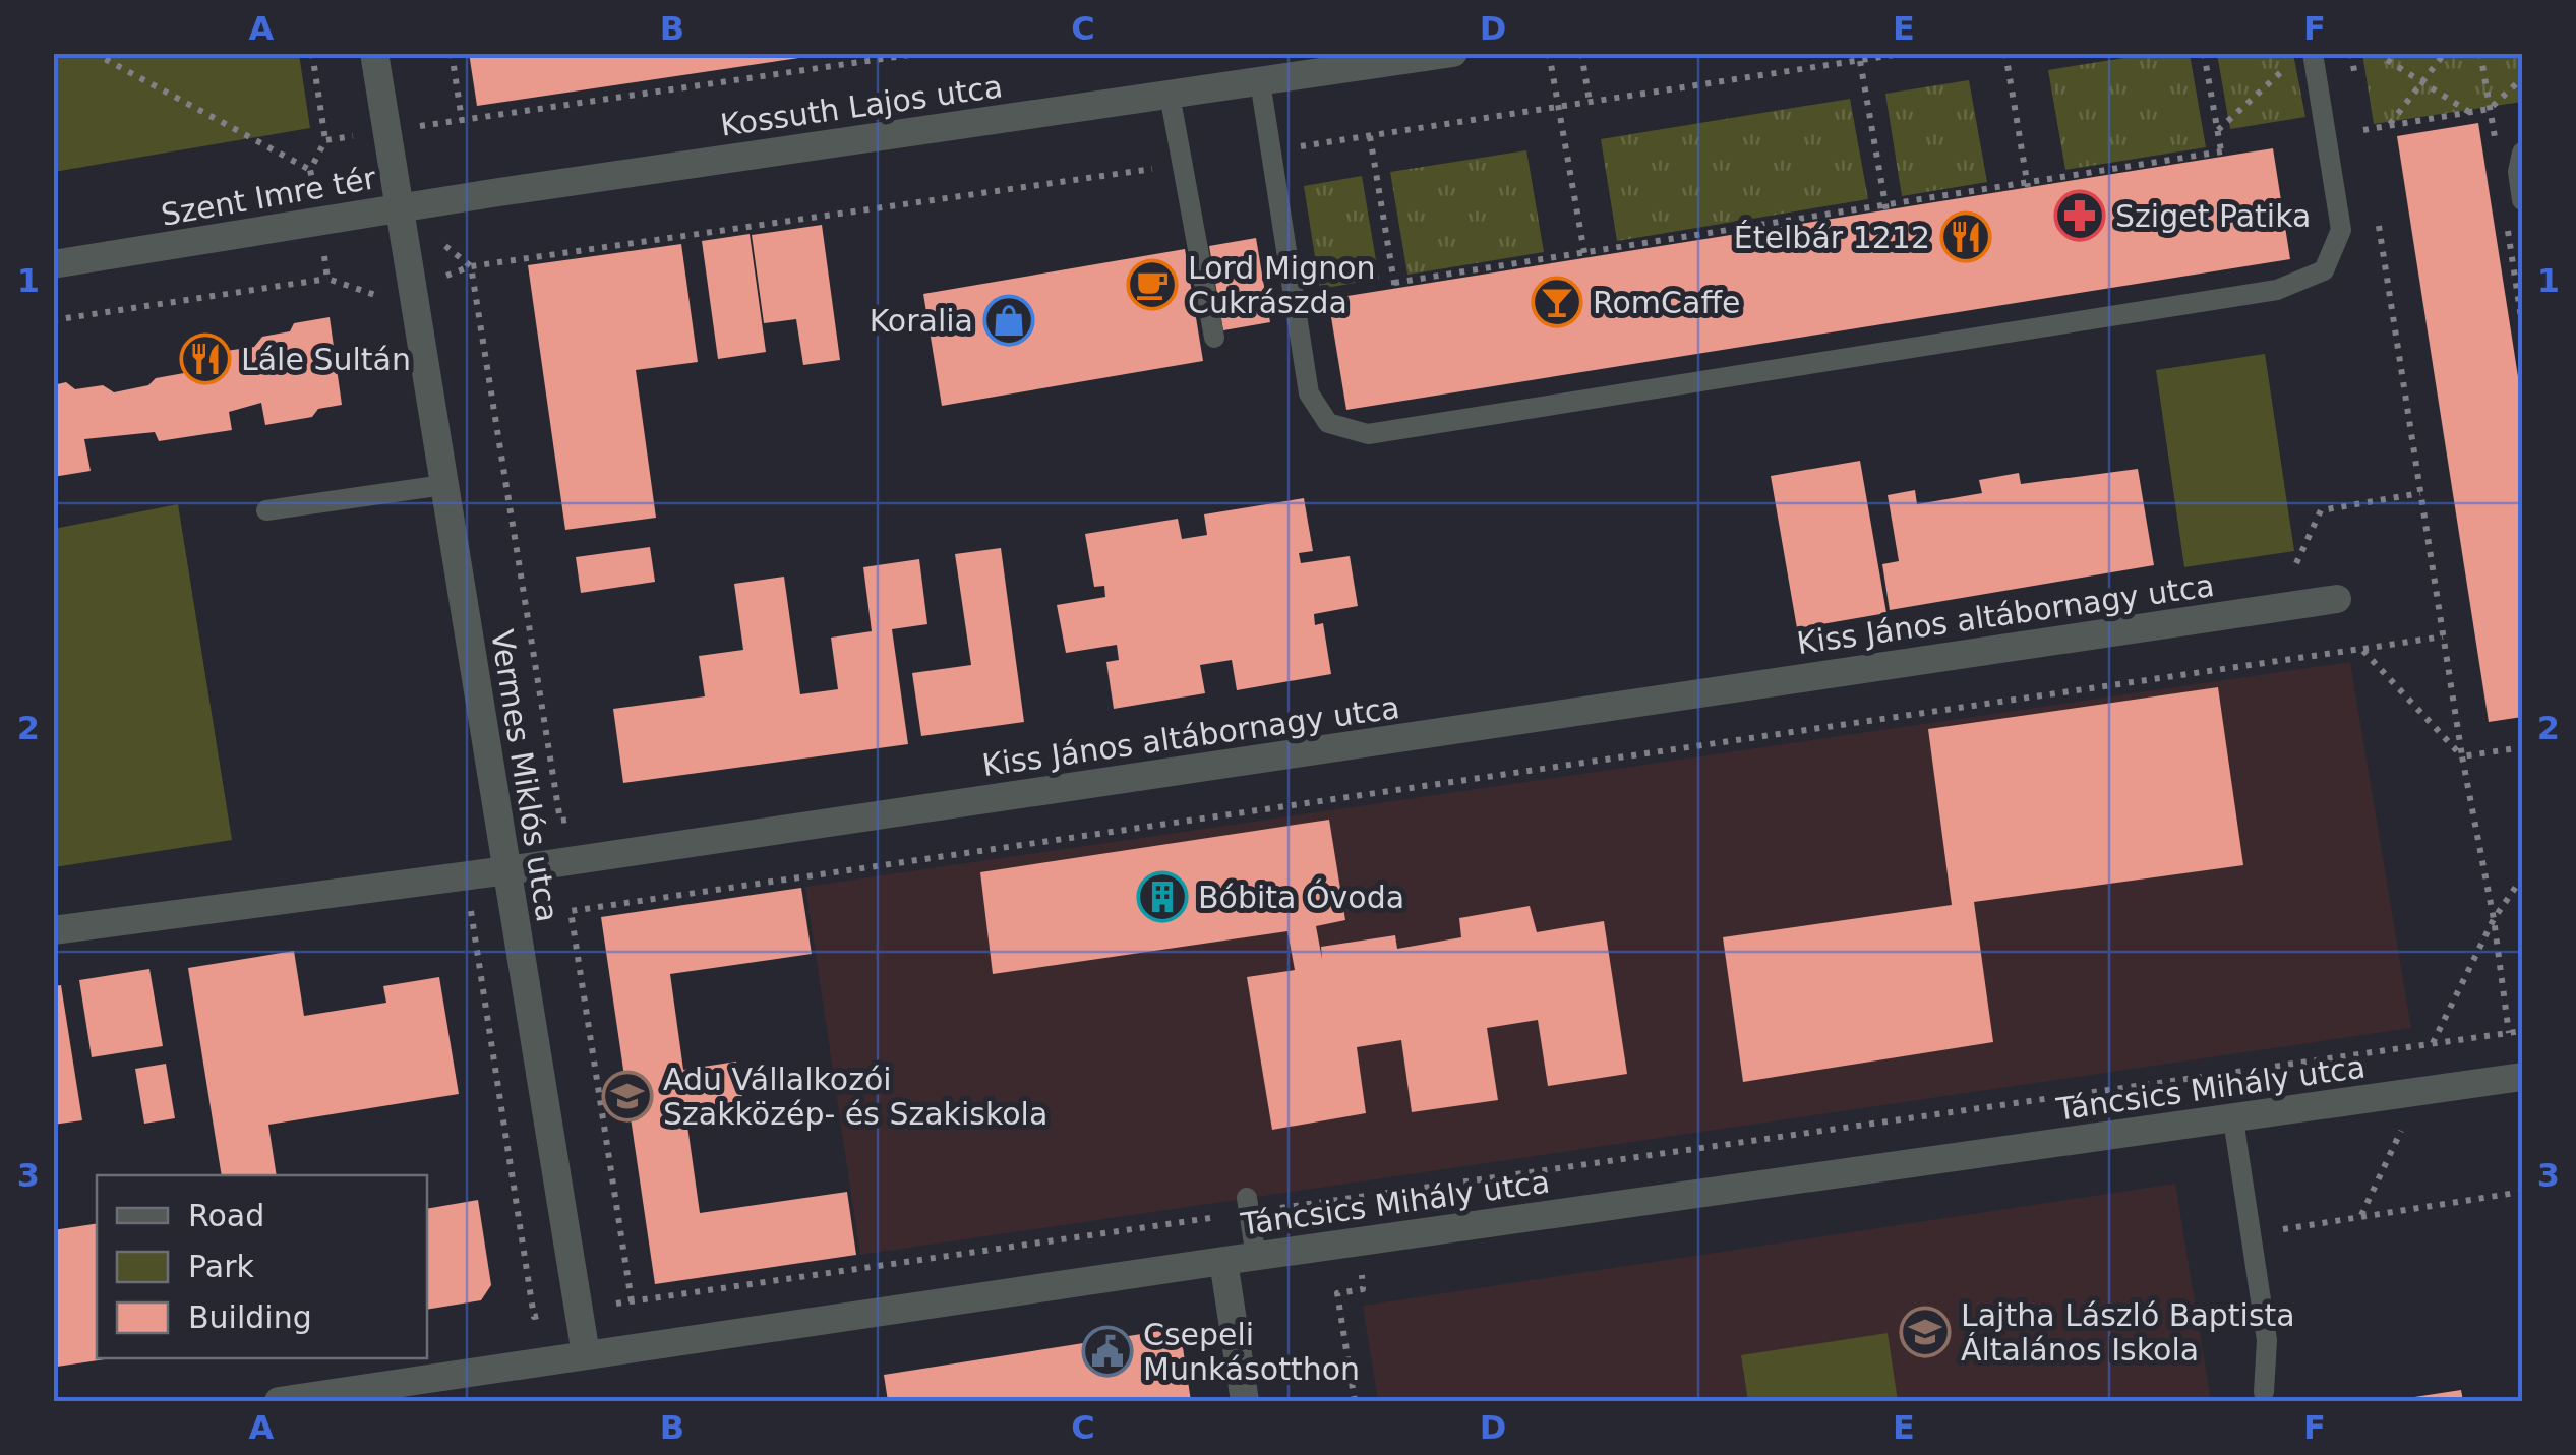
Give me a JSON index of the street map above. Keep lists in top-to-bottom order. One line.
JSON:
{"streets":{"street":["Kossuth Lajos utca","Szent Imre tér","Kiss János altábornagy utca","Vermes Miklós utca","Táncsics Mihály utca"]},"crossings":[["Kossuth Lajos utca","Szent Imre tér"],["Kossuth Lajos utca","Vermes Miklós utca"],["Szent Imre tér","Vermes Miklós utca"],["Kiss János altábornagy utca","Vermes Miklós utca"],["Vermes Miklós utca","Táncsics Mihály utca"]],"places":{"pharmacy":["Sziget Patika"],"restaurant":["Ételbár 1212","Lále Sultán"],"cafe":["Lord Mignon Cukrászda"],"bar":["RomCaffe"],"shop":["Koralia"],"building":["Bóbita Óvoda"],"school or university":["Adu Vállalkozói Szakközép- és Szakiskola","Lajtha László Baptista Általános Iskola"],"public building":["Csepeli Munkásotthon"]},"legend":["Road","Park","Building"],"grid":{"columns":["A","B","C","D","E","F"],"rows":["1","2","3"]}}
